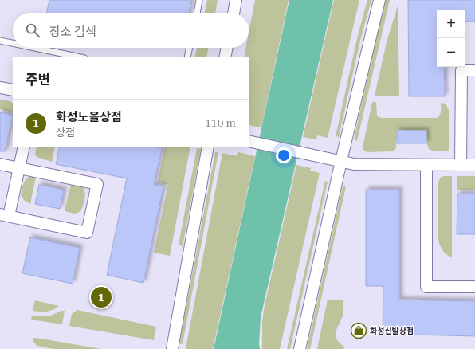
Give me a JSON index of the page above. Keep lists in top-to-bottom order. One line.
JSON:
{"places":{"shop":["화성신발상점"]},"page":{"map_buttons":["+","−"],"search":"장소 검색","heading":"주변","list":[{"mark":"1","name":"화성노을상점","note":"상점","value":"110 m"}],"pins":"1"}}
